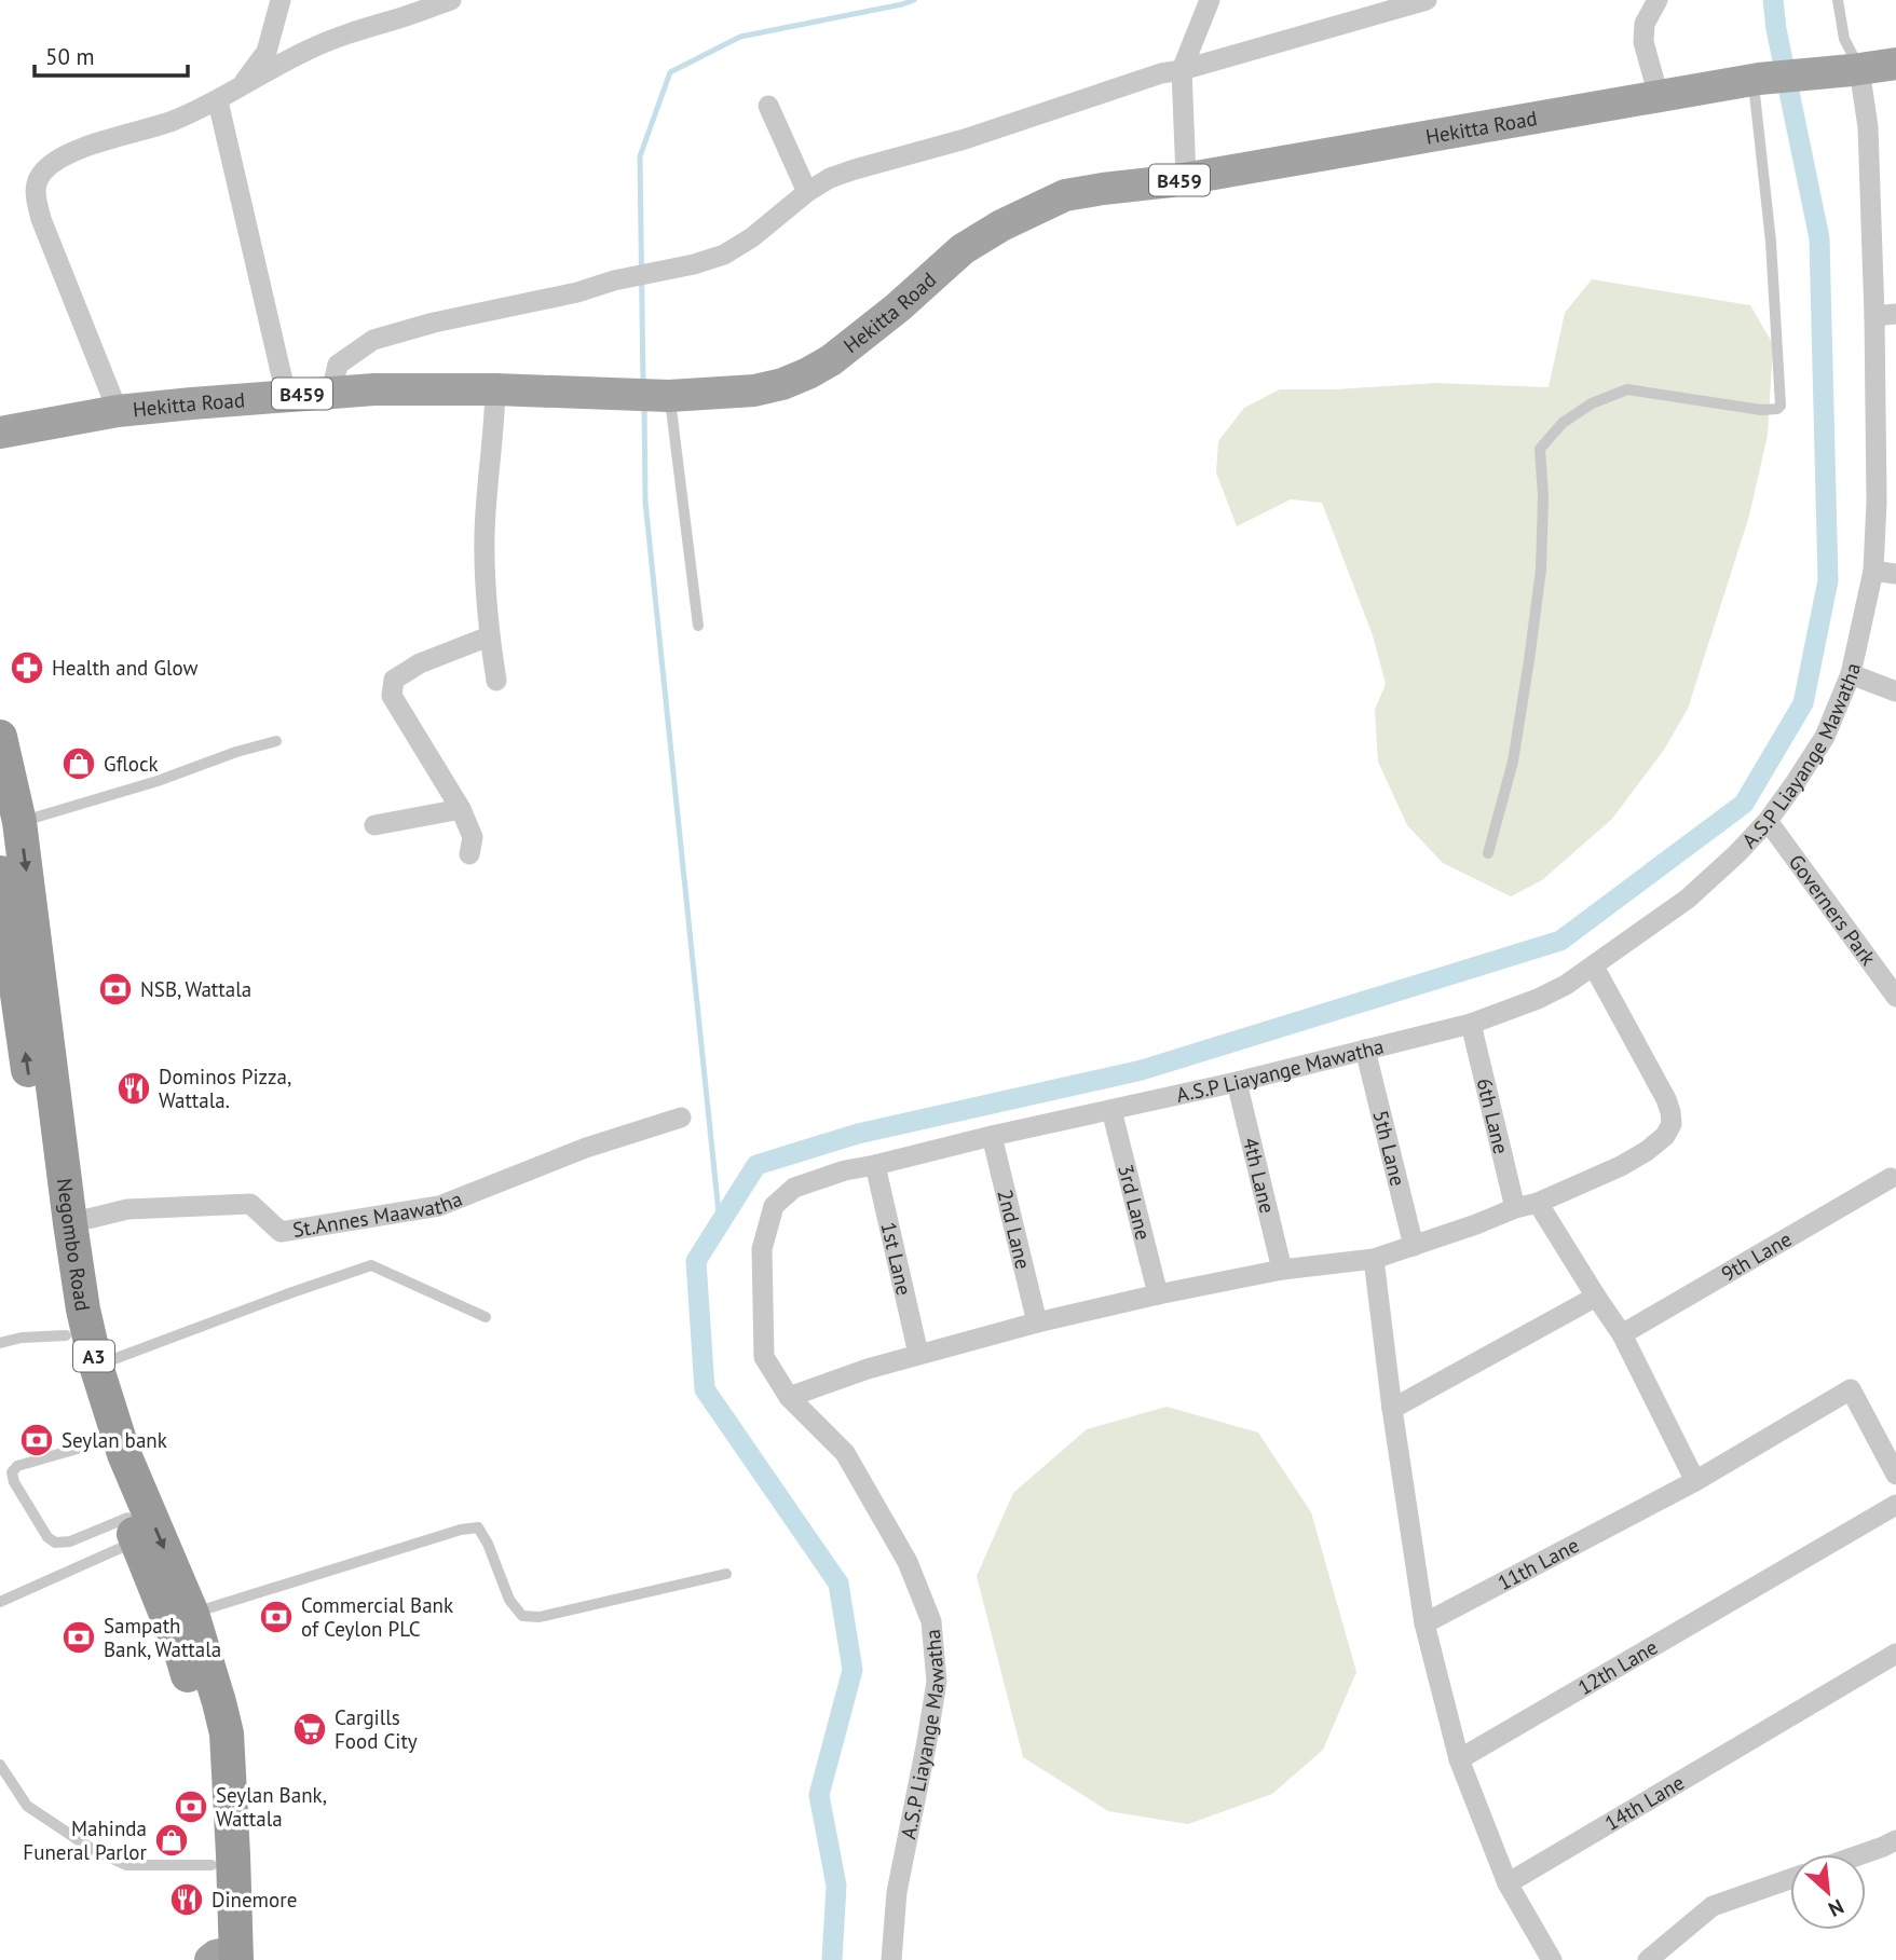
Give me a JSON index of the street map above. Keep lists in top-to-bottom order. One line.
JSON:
{"streets":{"highway":["Negombo Road","A3"],"main road":["Hekitta Road","B459"],"street":["A.S.P Liayange Mawatha","Governers Park","6th Lane","5th Lane","4th Lane","3rd Lane","St.Annes Maawatha","2nd Lane","9th Lane","1st Lane","11th Lane","12th Lane","14th Lane"]},"crossings":[["Hekitta Road","B459"],["B459","A.S.P Liayange Mawatha"],["A.S.P Liayange Mawatha","Governers Park"],["A.S.P Liayange Mawatha","6th Lane"],["A.S.P Liayange Mawatha","5th Lane"],["A.S.P Liayange Mawatha","4th Lane"],["A.S.P Liayange Mawatha","3rd Lane"],["A.S.P Liayange Mawatha","2nd Lane"],["A.S.P Liayange Mawatha","1st Lane"],["St.Annes Maawatha","Negombo Road"]],"places":{"pharmacy":["Health and Glow"],"shop":["Gflock","Mahinda Funeral Parlor"],"bank":["NSB, Wattala","Seylan bank","Commercial Bank of Ceylon PLC","Sampath Bank, Wattala","Seylan Bank, Wattala"],"restaurant":["Dominos Pizza, Wattala.","Dinemore"],"supermarket":["Cargills Food City"]},"scale_bar":"50 m","north":"bottom right"}
